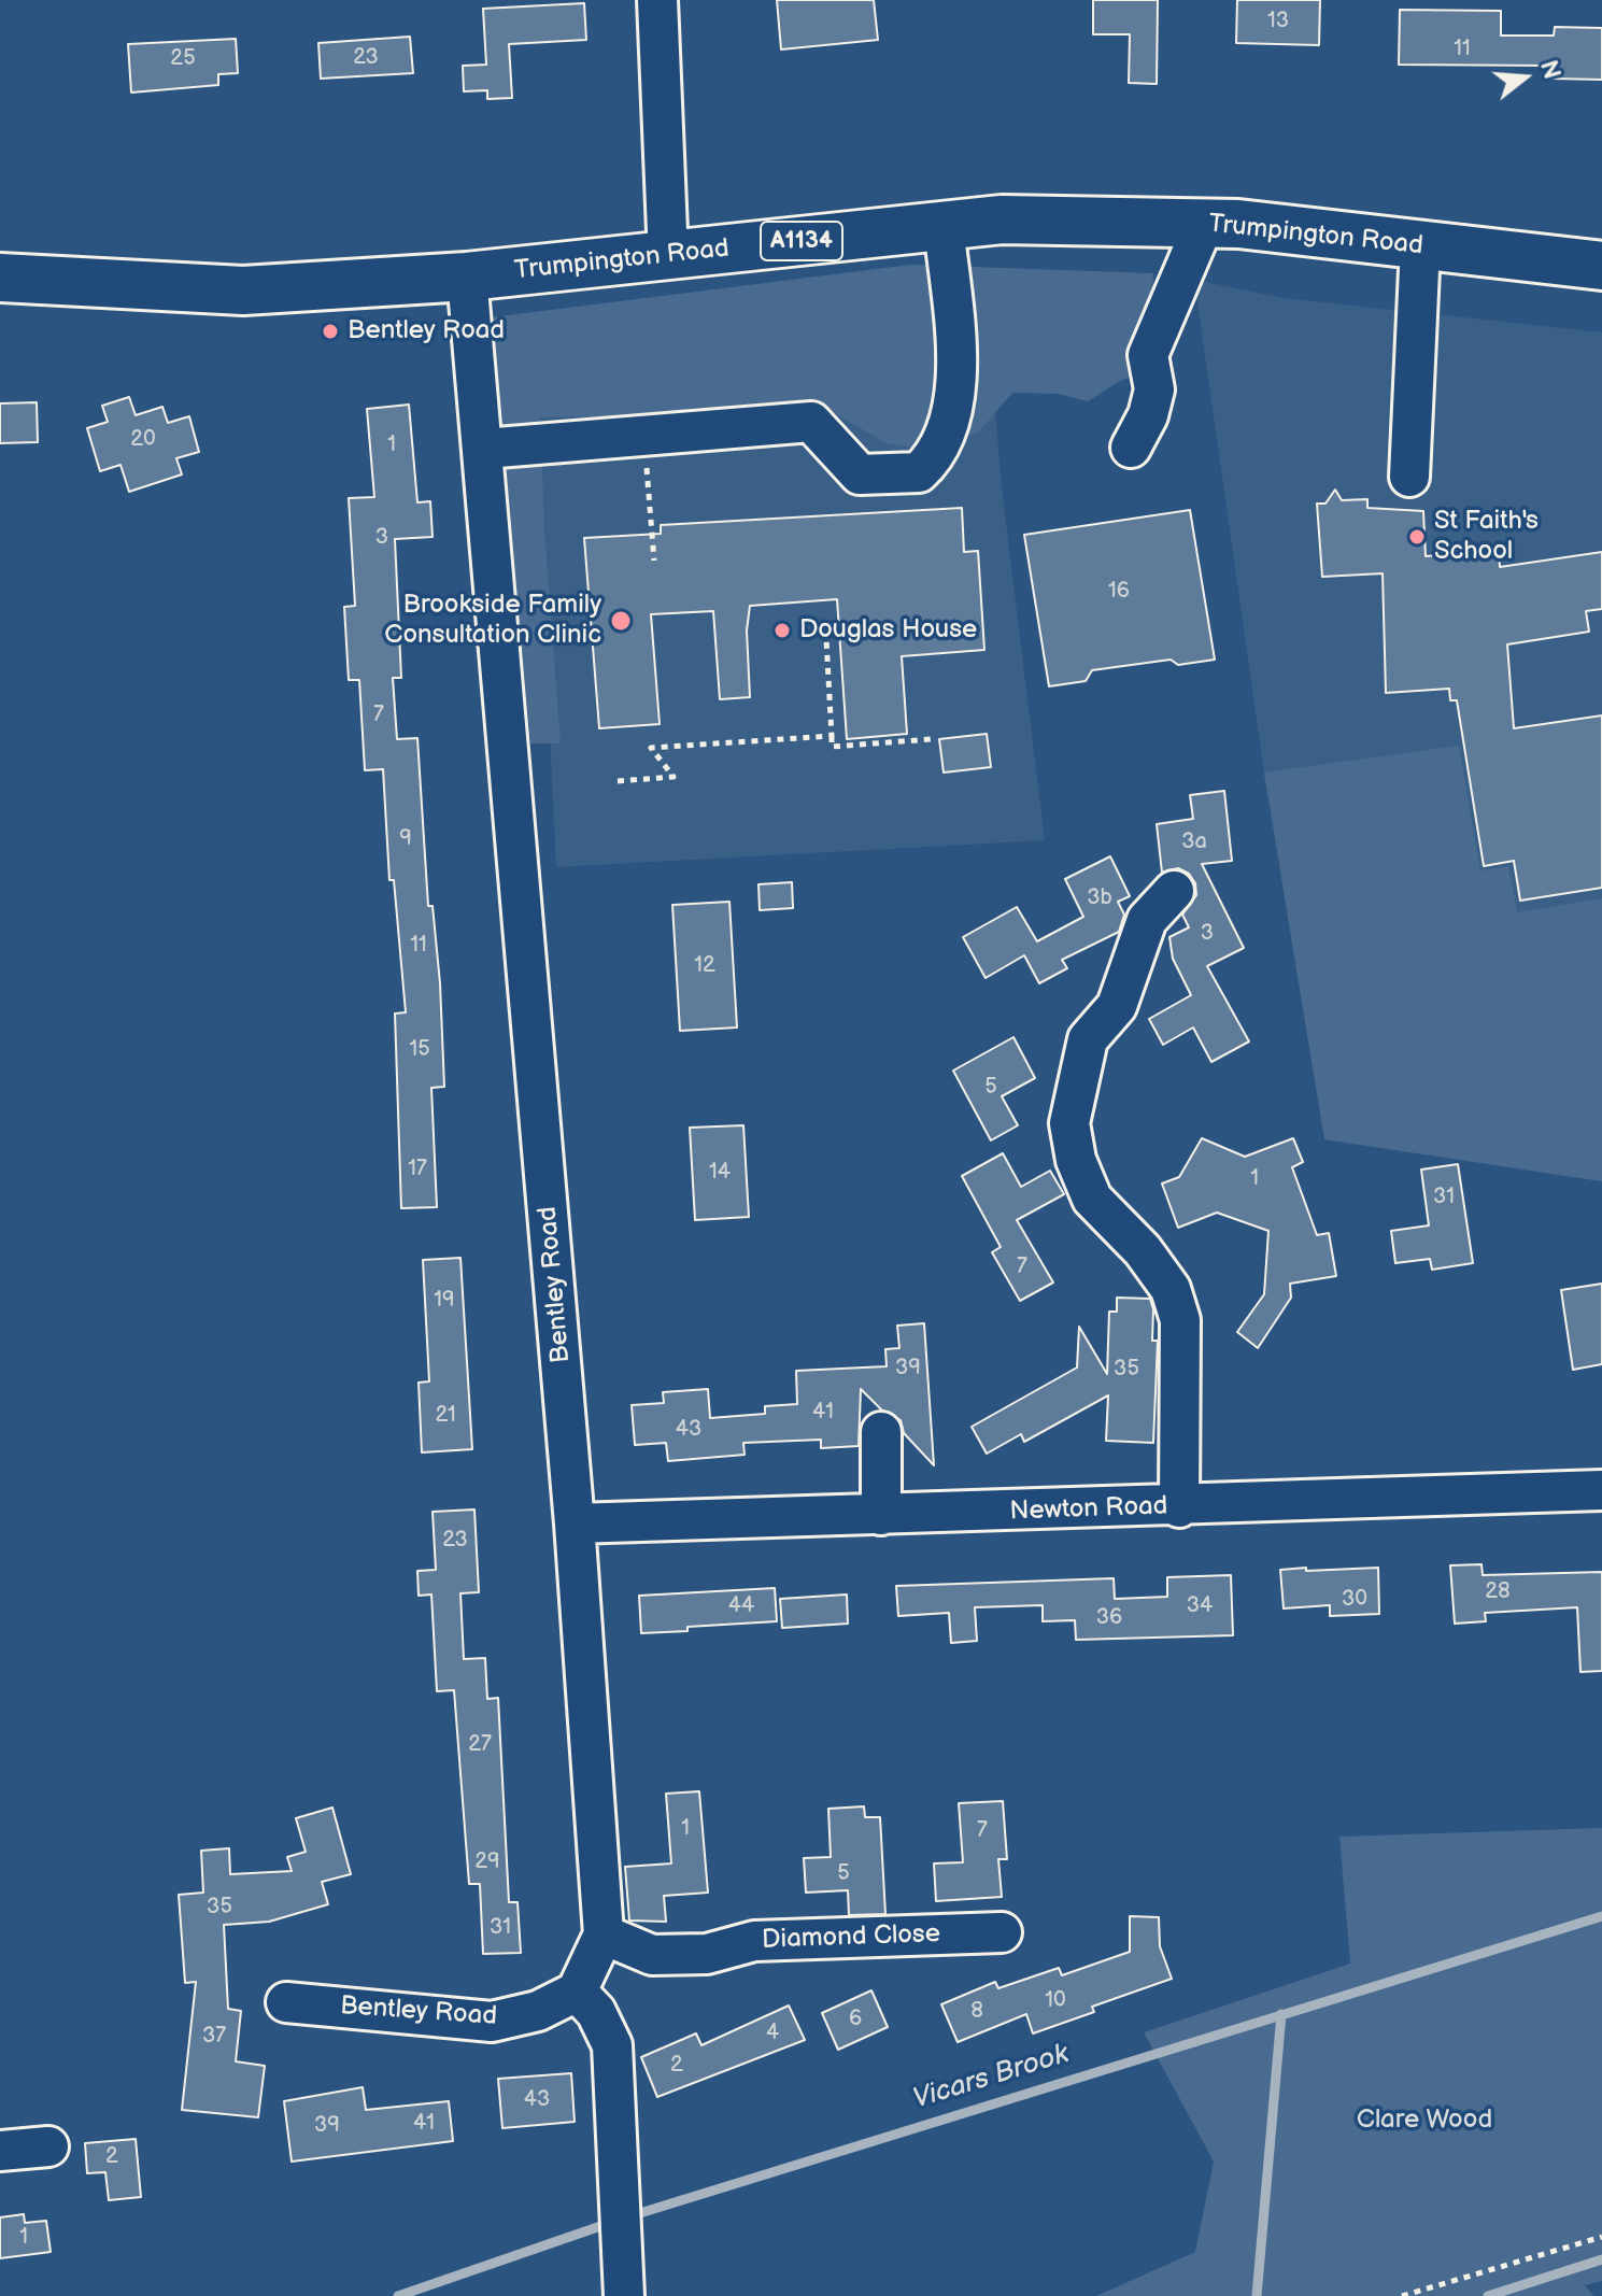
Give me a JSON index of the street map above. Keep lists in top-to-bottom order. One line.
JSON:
{"streets":{"main road":["Trumpington Road","A1134"],"street":["Bentley Road","Newton Road","Diamond Close"]},"crossings":[["Trumpington Road","Bentley Road"],["Bentley Road","Newton Road"],["Bentley Road","Diamond Close"]],"water":["Vicars Brook"],"parks":["Clare Wood"],"places":["Bentley Road","St Faith's School","Brookside Family Consultation Clinic","Douglas House"],"house_numbers":["13","11","23","25","20","1","3","16","7","9","3a","3b","3","11","12","15","5","17","14","1","31","7","19","39","35","41","21","43","23","28","30","44","34","36","27","1","7","29","5","35","31","10","8","6","4","37","2","43","41","39","2","1"],"north":"right"}
